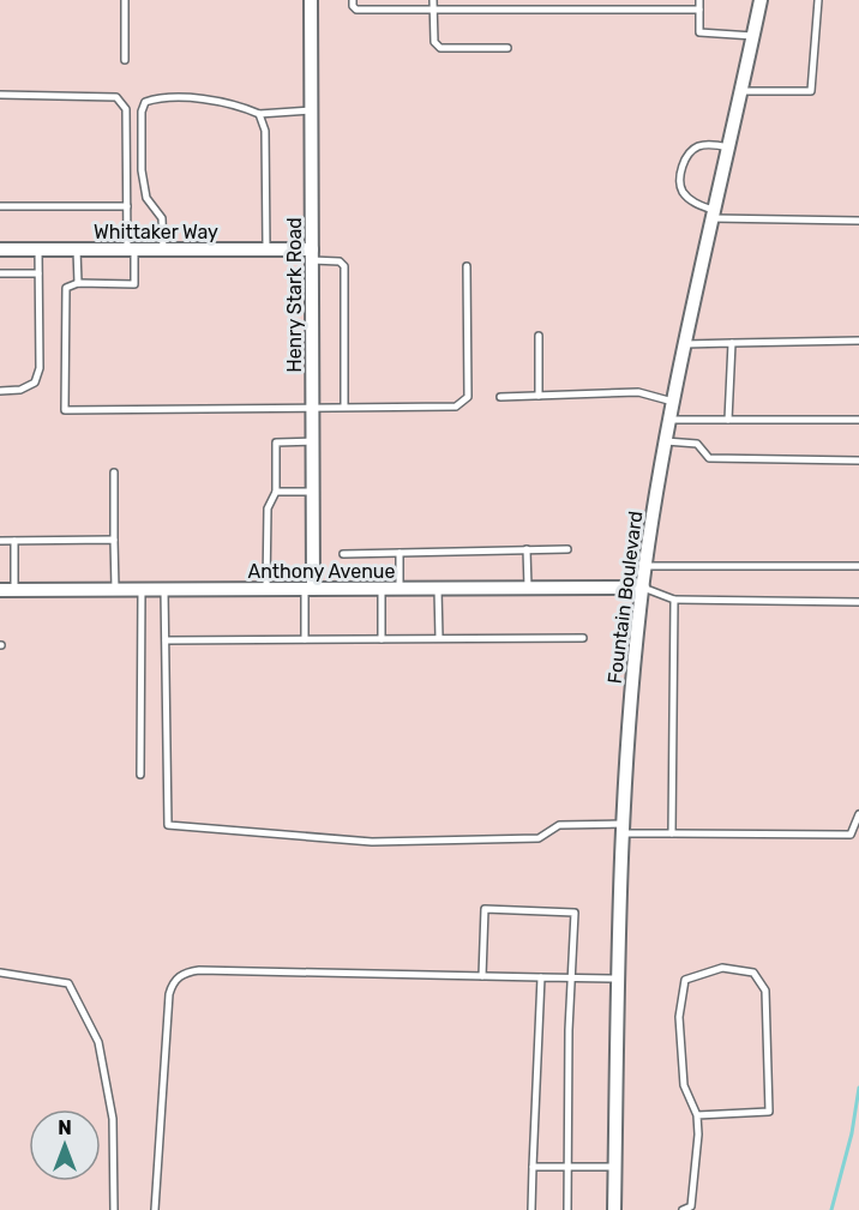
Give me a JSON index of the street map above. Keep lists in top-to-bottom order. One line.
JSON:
{"streets":{"street":["Whittaker Way","Henry Stark Road","Anthony Avenue","Fountain Boulevard"]},"crossings":[["Whittaker Way","Henry Stark Road"],["Henry Stark Road","Anthony Avenue"],["Anthony Avenue","Fountain Boulevard"]],"north":"top"}
